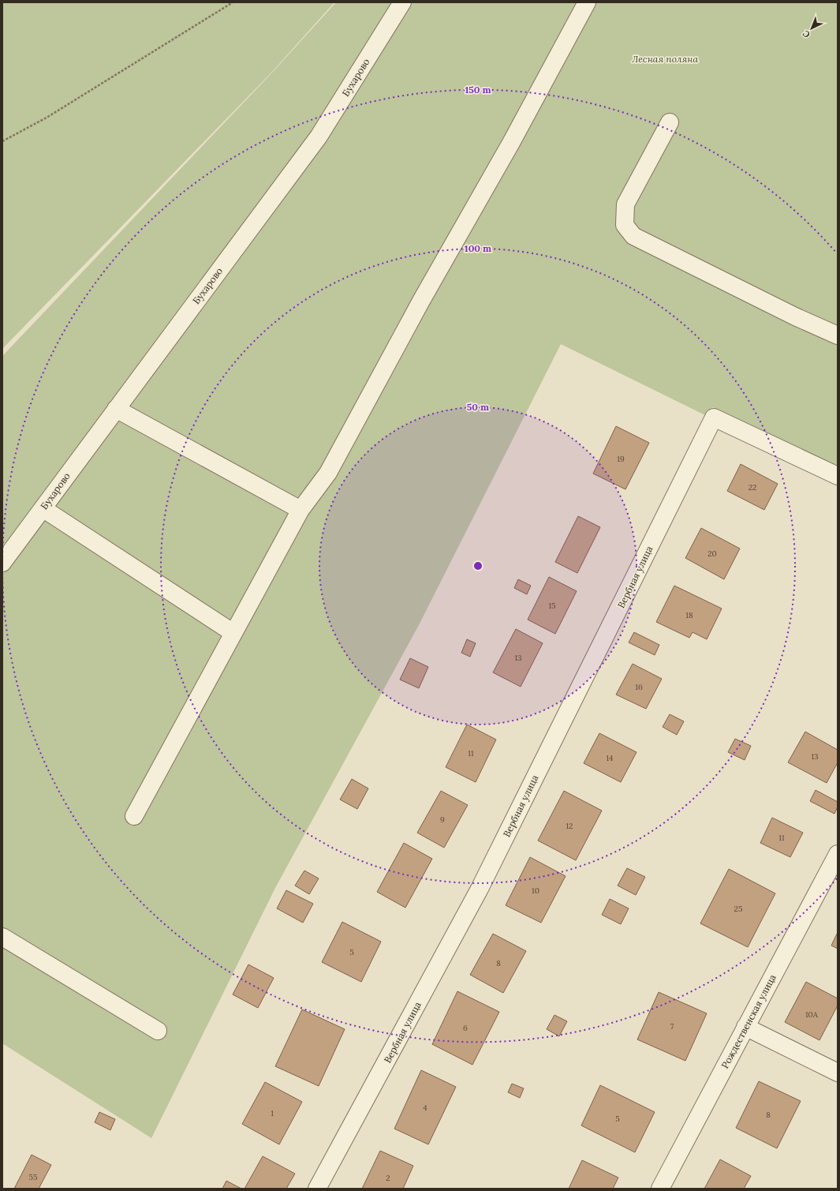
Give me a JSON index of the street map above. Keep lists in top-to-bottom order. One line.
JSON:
{"streets":{"street":["Бухарово","Вербная улица","Рождественская улица"]},"parks":["Лесная поляна"],"house_numbers":["19","22","20","15","18","13","16","11","13","14","9","12","11","10","25","5","8","10А","7","6","4","1","8","5","55","2"],"north":"bottom left","rings":["150 m","100 m","50 m"]}
